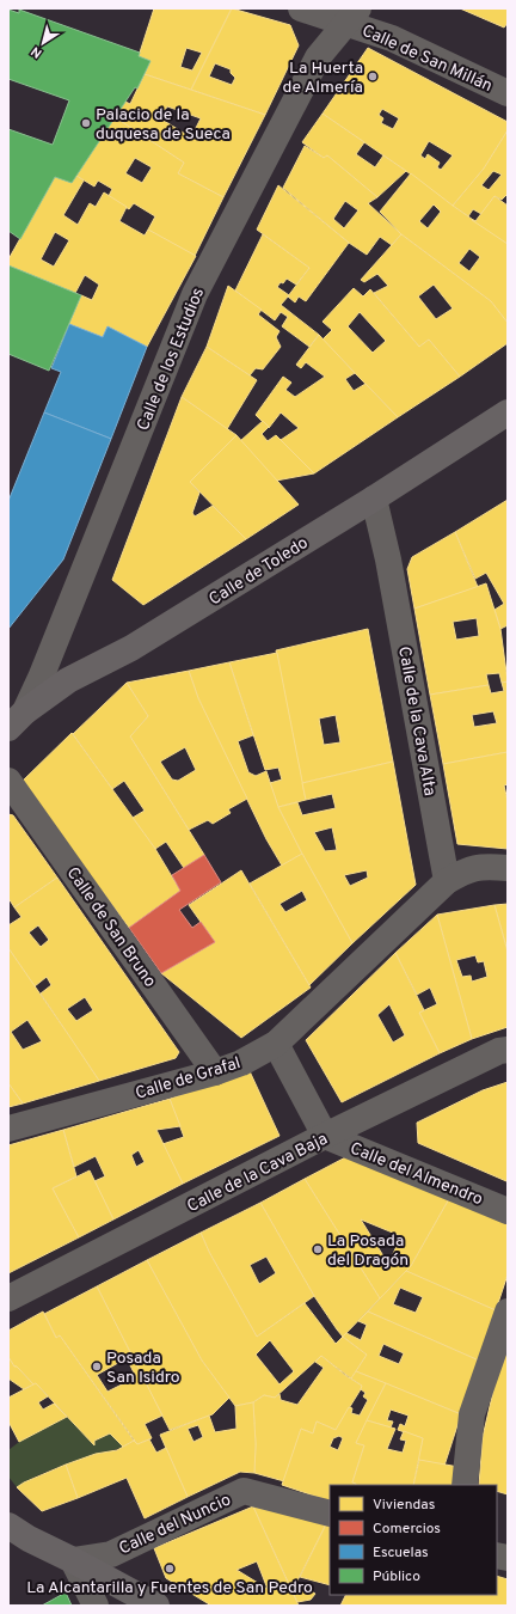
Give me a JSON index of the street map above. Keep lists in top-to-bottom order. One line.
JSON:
{"streets":{"street":["Calle de San Millán","Calle de los Estudios","Calle de Toledo","Calle de la Cava Alta","Calle de San Bruno","Calle de Grafal","Calle de la Cava Baja","Calle del Almendro","Calle del Nuncio"]},"crossings":[["Calle de San Millán","Calle de los Estudios"],["Calle de los Estudios","Calle de Toledo"],["Calle de Toledo","Calle de la Cava Alta"],["Calle de la Cava Alta","Calle de Grafal"],["Calle de San Bruno","Calle de Grafal"],["Calle de la Cava Baja","Calle del Almendro"]],"places":["La Huerta de Almería","Palacio de la duquesa de Sueca","La Posada del Dragón","Posada San Isidro","La Alcantarilla y Fuentes de San Pedro"],"legend":["Viviendas","Comercios","Escuelas","Público"],"north":"bottom left"}
